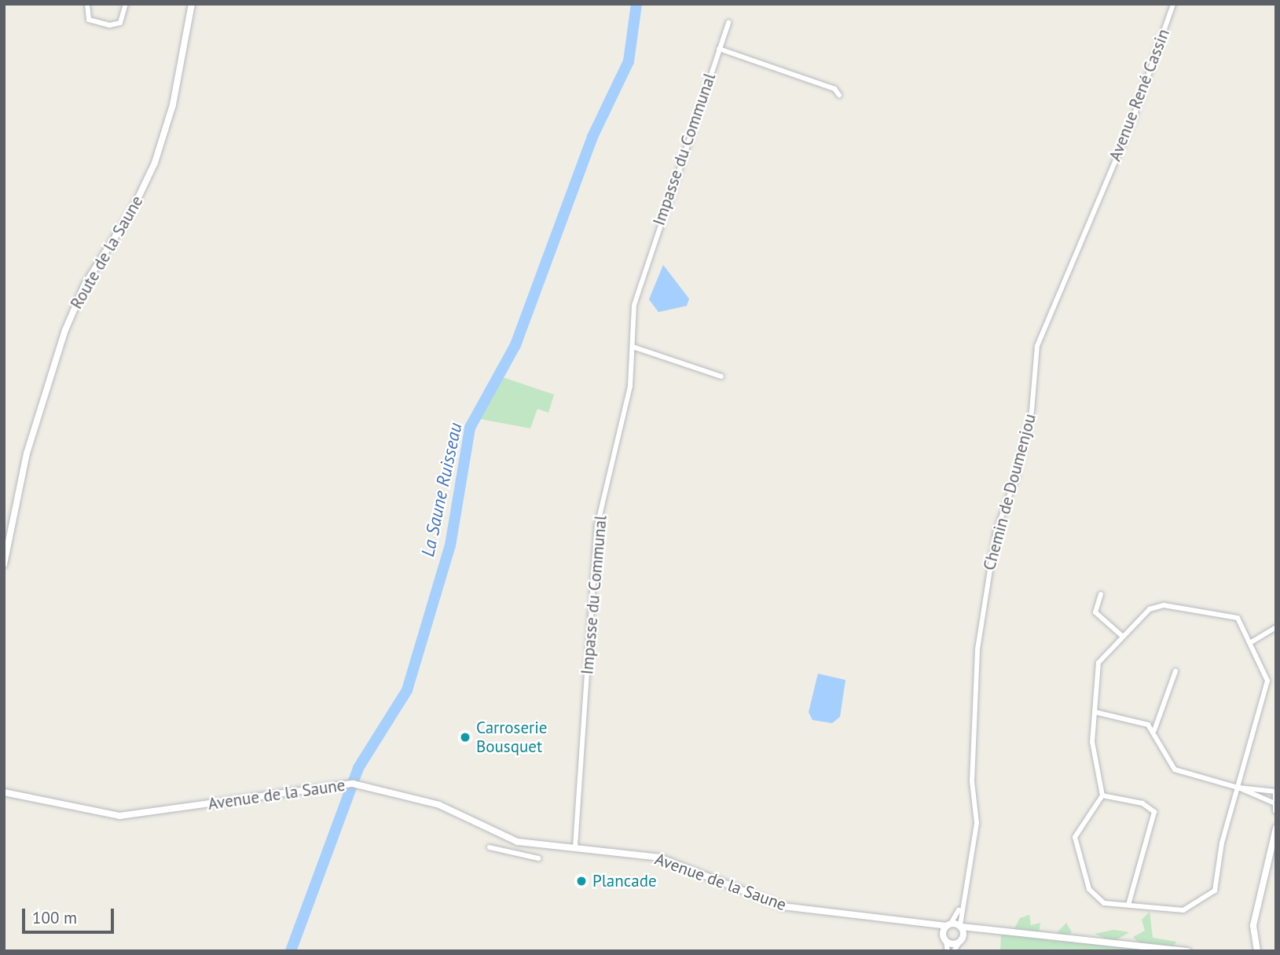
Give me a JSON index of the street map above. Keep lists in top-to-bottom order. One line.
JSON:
{"streets":{"street":["Avenue René Cassin","Impasse du Communal","Route de la Saune","Chemin de Doumenjou","Avenue de la Saune"]},"crossings":[["Avenue René Cassin","Chemin de Doumenjou"],["Impasse du Communal","Avenue de la Saune"]],"water":["La Saune Ruisseau"],"places":["Carroserie Bousquet","Plancade"],"scale_bar":"100 m"}
